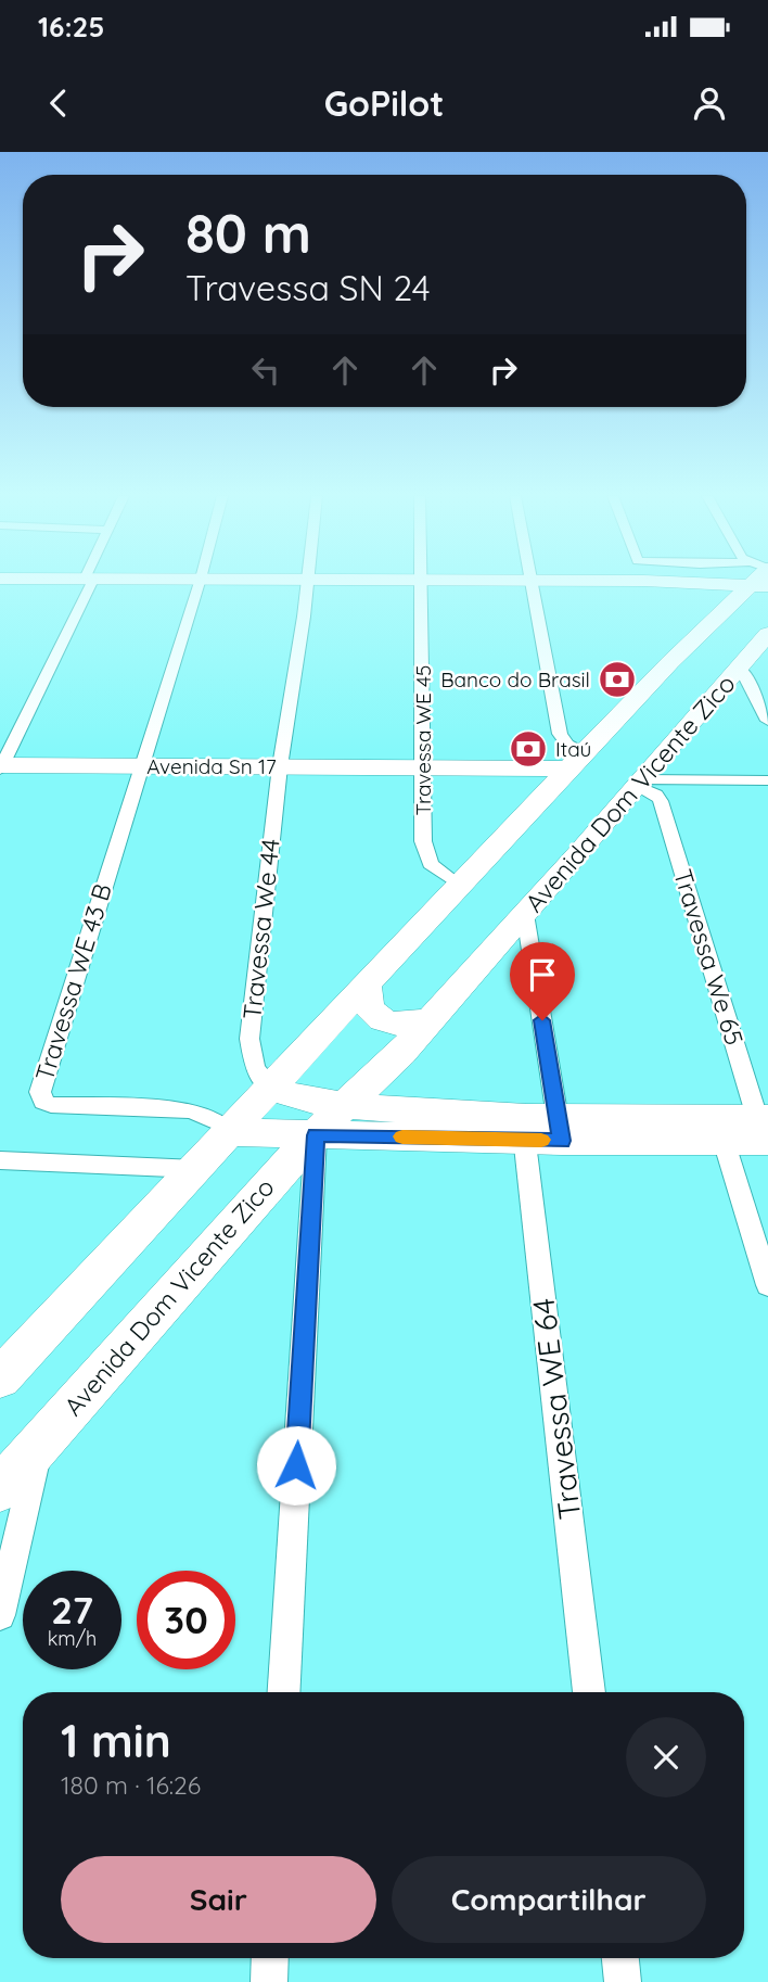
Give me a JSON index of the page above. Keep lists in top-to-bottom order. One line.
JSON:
{"streets":{"main road":["Avenida Sn 17","Avenida Dom Vicente Zico"],"street":["Travessa WE 45","Travessa We 44","Travessa We 65","Travessa WE 43 B","Travessa WE 64"]},"crossings":[["Travessa WE 45","Avenida Sn 17"],["Avenida Sn 17","Travessa We 44"],["Avenida Sn 17","Travessa WE 43 B"],["Avenida Dom Vicente Zico","Travessa We 65"]],"places":{"bank":["Banco do Brasil","Itaú"]},"page":{"status":"16:25","header":"GoPilot","turn":["80 m","Travessa SN 24"],"speed":"27 km/h","limit":"30","heading":["1 min","180 m · 16:26"],"buttons":["Sair","Compartilhar"]}}
